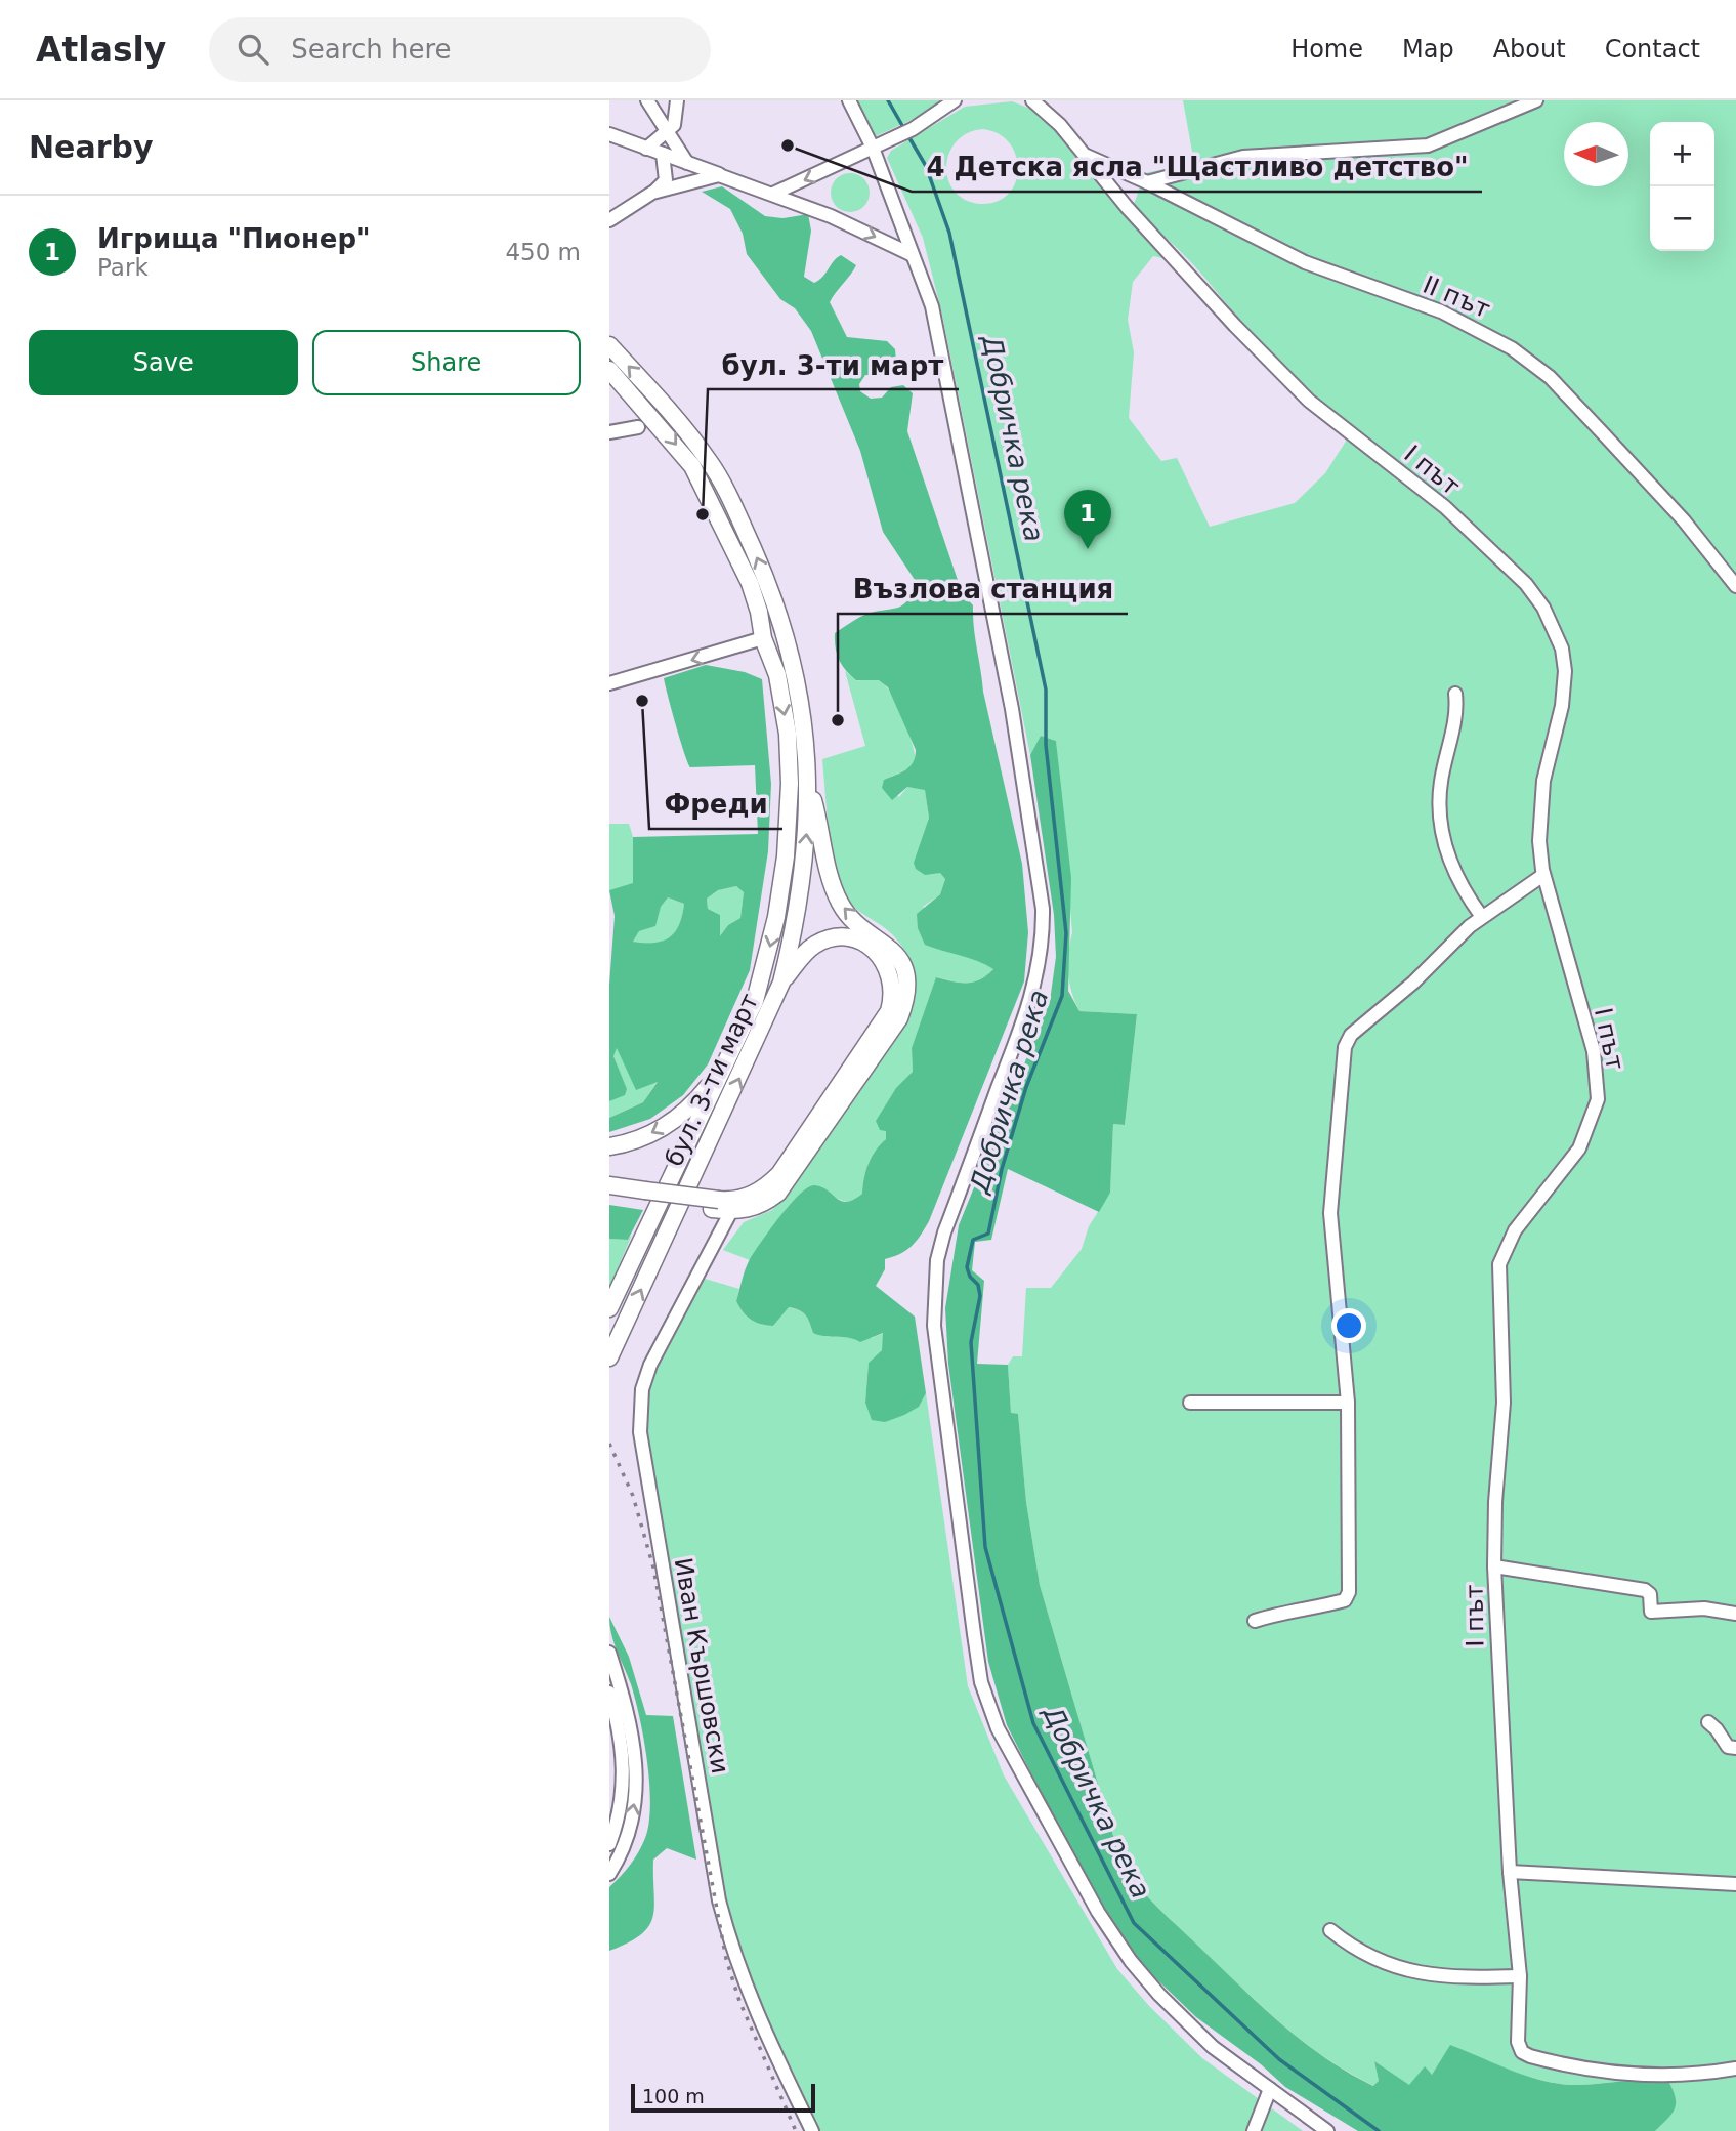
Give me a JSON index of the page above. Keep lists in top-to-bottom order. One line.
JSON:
{"streets":{"main road":["бул. 3-ти март"],"street":["ІІ път","І път","Иван Кършовски"]},"crossings":[["ІІ път","І път"]],"water":["Добричка река"],"places":["4 Детска ясла \"Щастливо детство\"","бул. 3-ти март","Фреди","Възлова станция"],"scale_bar":"100 m","north":"left","page":{"header":"Atlasly","search":"Search here","nav":["Home","Map","About","Contact"],"heading":"Nearby","map_buttons":["+","−"],"list":[{"mark":"1","name":"Игрища \"Пионер\"","note":"Park","value":"450 m"}],"buttons":["Save","Share"],"pins":"1","scale":"100 m"}}
